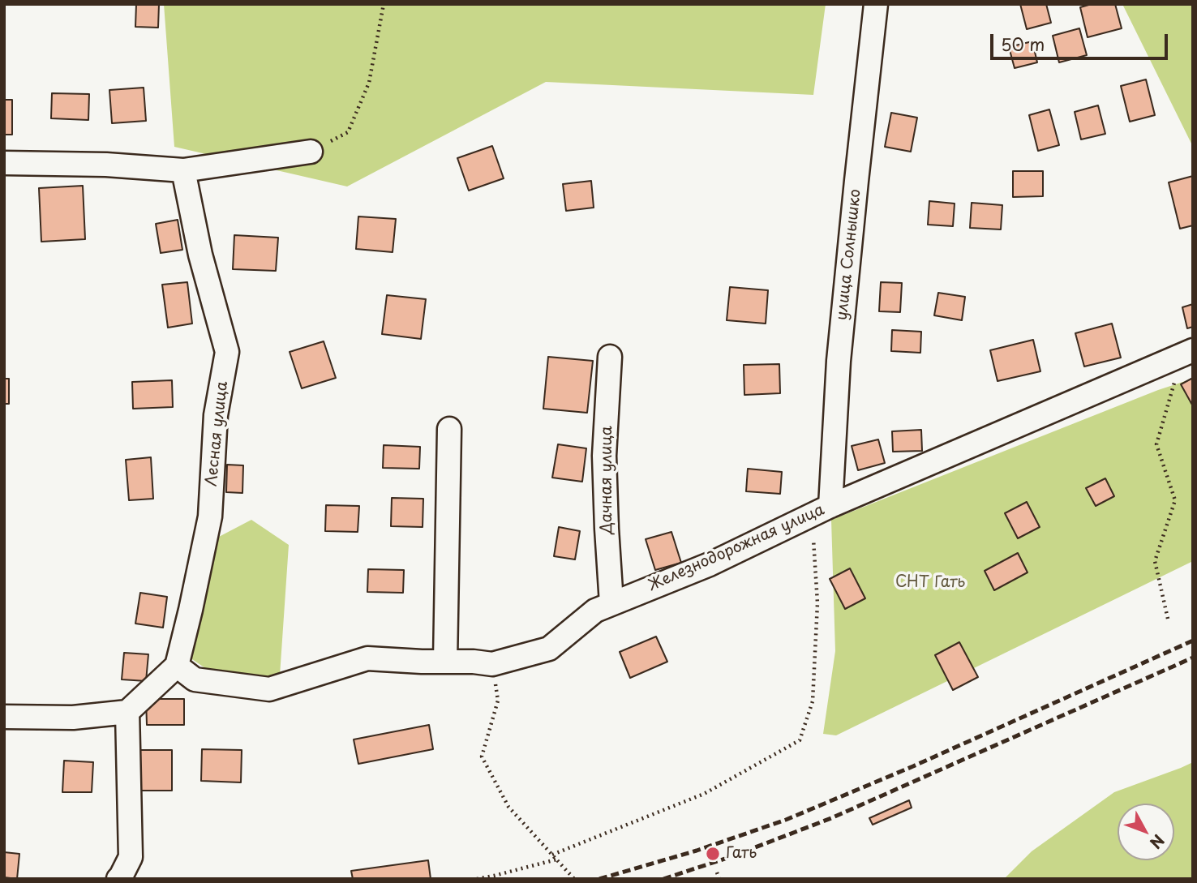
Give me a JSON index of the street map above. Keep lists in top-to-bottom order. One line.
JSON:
{"streets":{"street":["улица Солнышко","Лесная улица","Дачная улица","Железнодорожная улица"]},"crossings":[["улица Солнышко","Железнодорожная улица"],["Лесная улица","Железнодорожная улица"],["Дачная улица","Железнодорожная улица"]],"parks":["СНТ Гать"],"places":["Гать"],"scale_bar":"50 m","north":"bottom right"}
